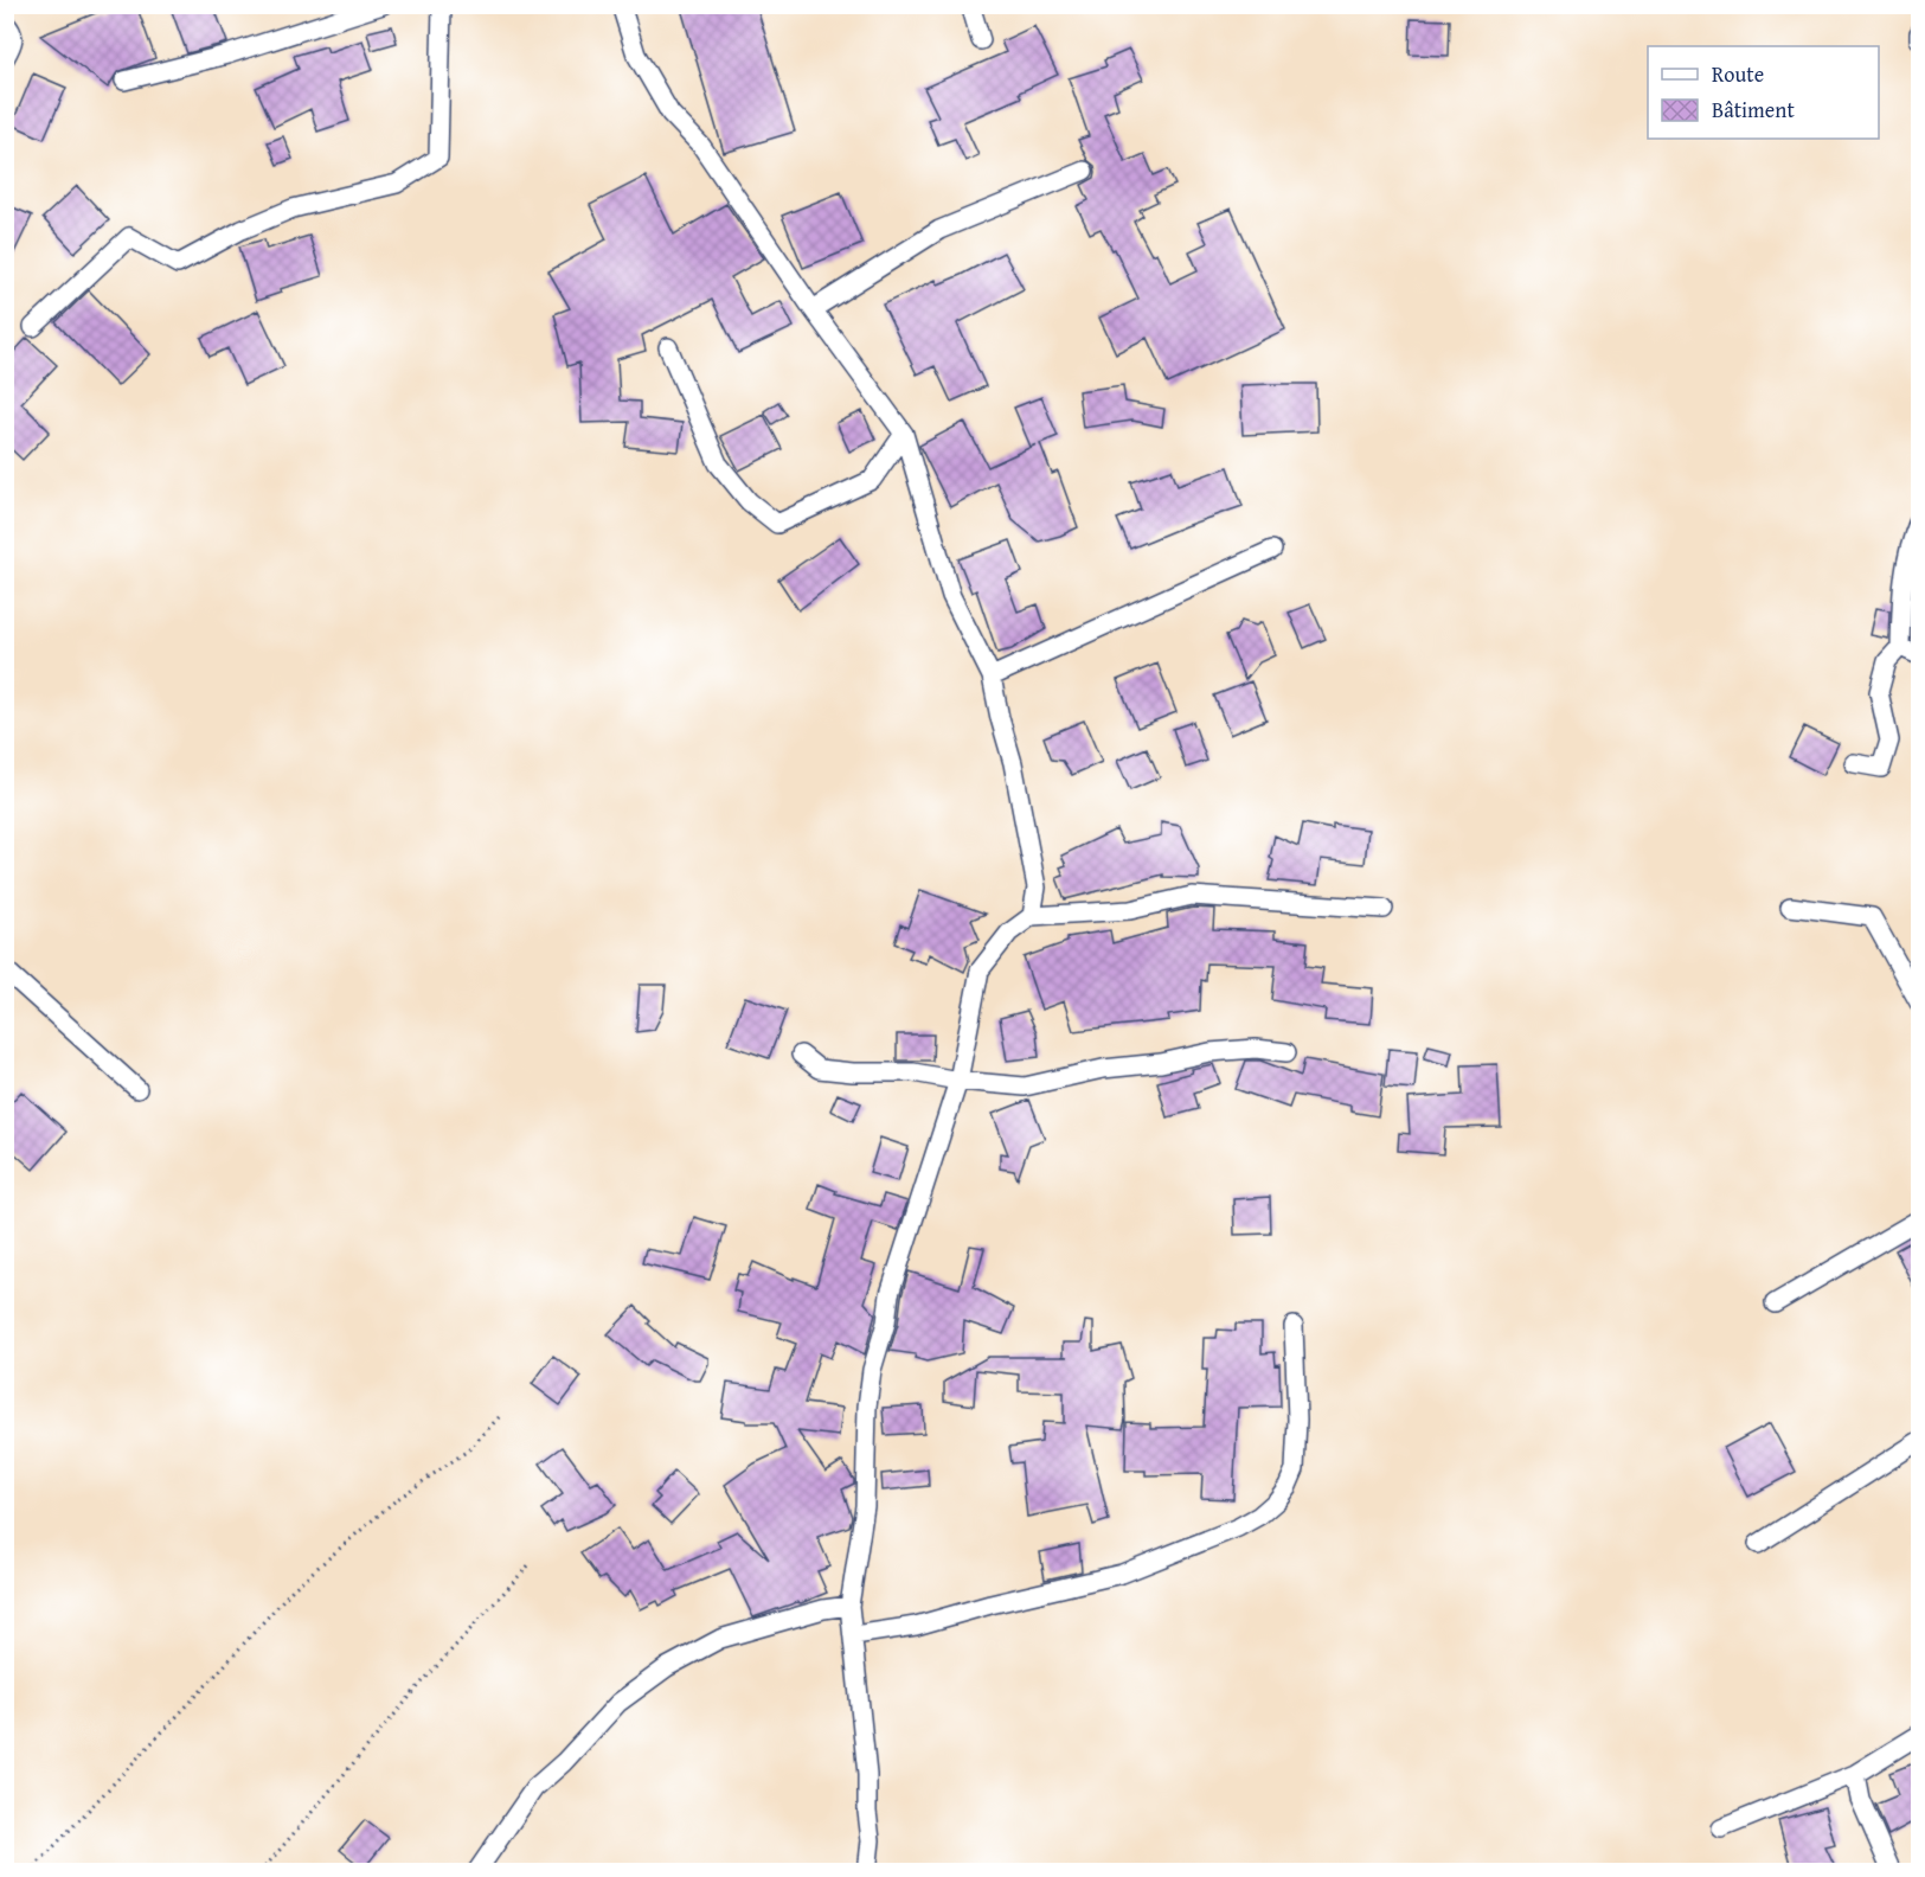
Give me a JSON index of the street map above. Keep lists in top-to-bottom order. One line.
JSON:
{"legend":["Route","Bâtiment"]}
